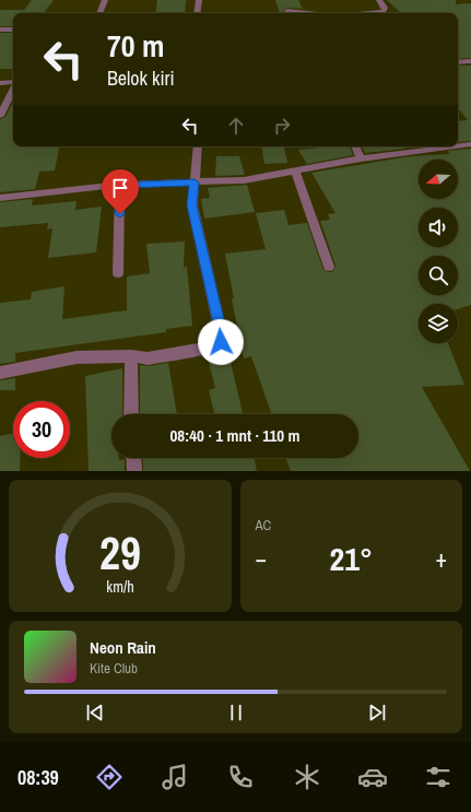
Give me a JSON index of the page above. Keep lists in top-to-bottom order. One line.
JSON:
{"north":"left","page":{"turn":["70 m","Belok kiri"],"limit":"30","trip":"08:40 · 1 mnt · 110 m","tile":"AC","heat":["−","21°","+"],"song":["Neon Rain","Kite Club"],"tabs":"08:39","gauge":["29","km/h"]}}
